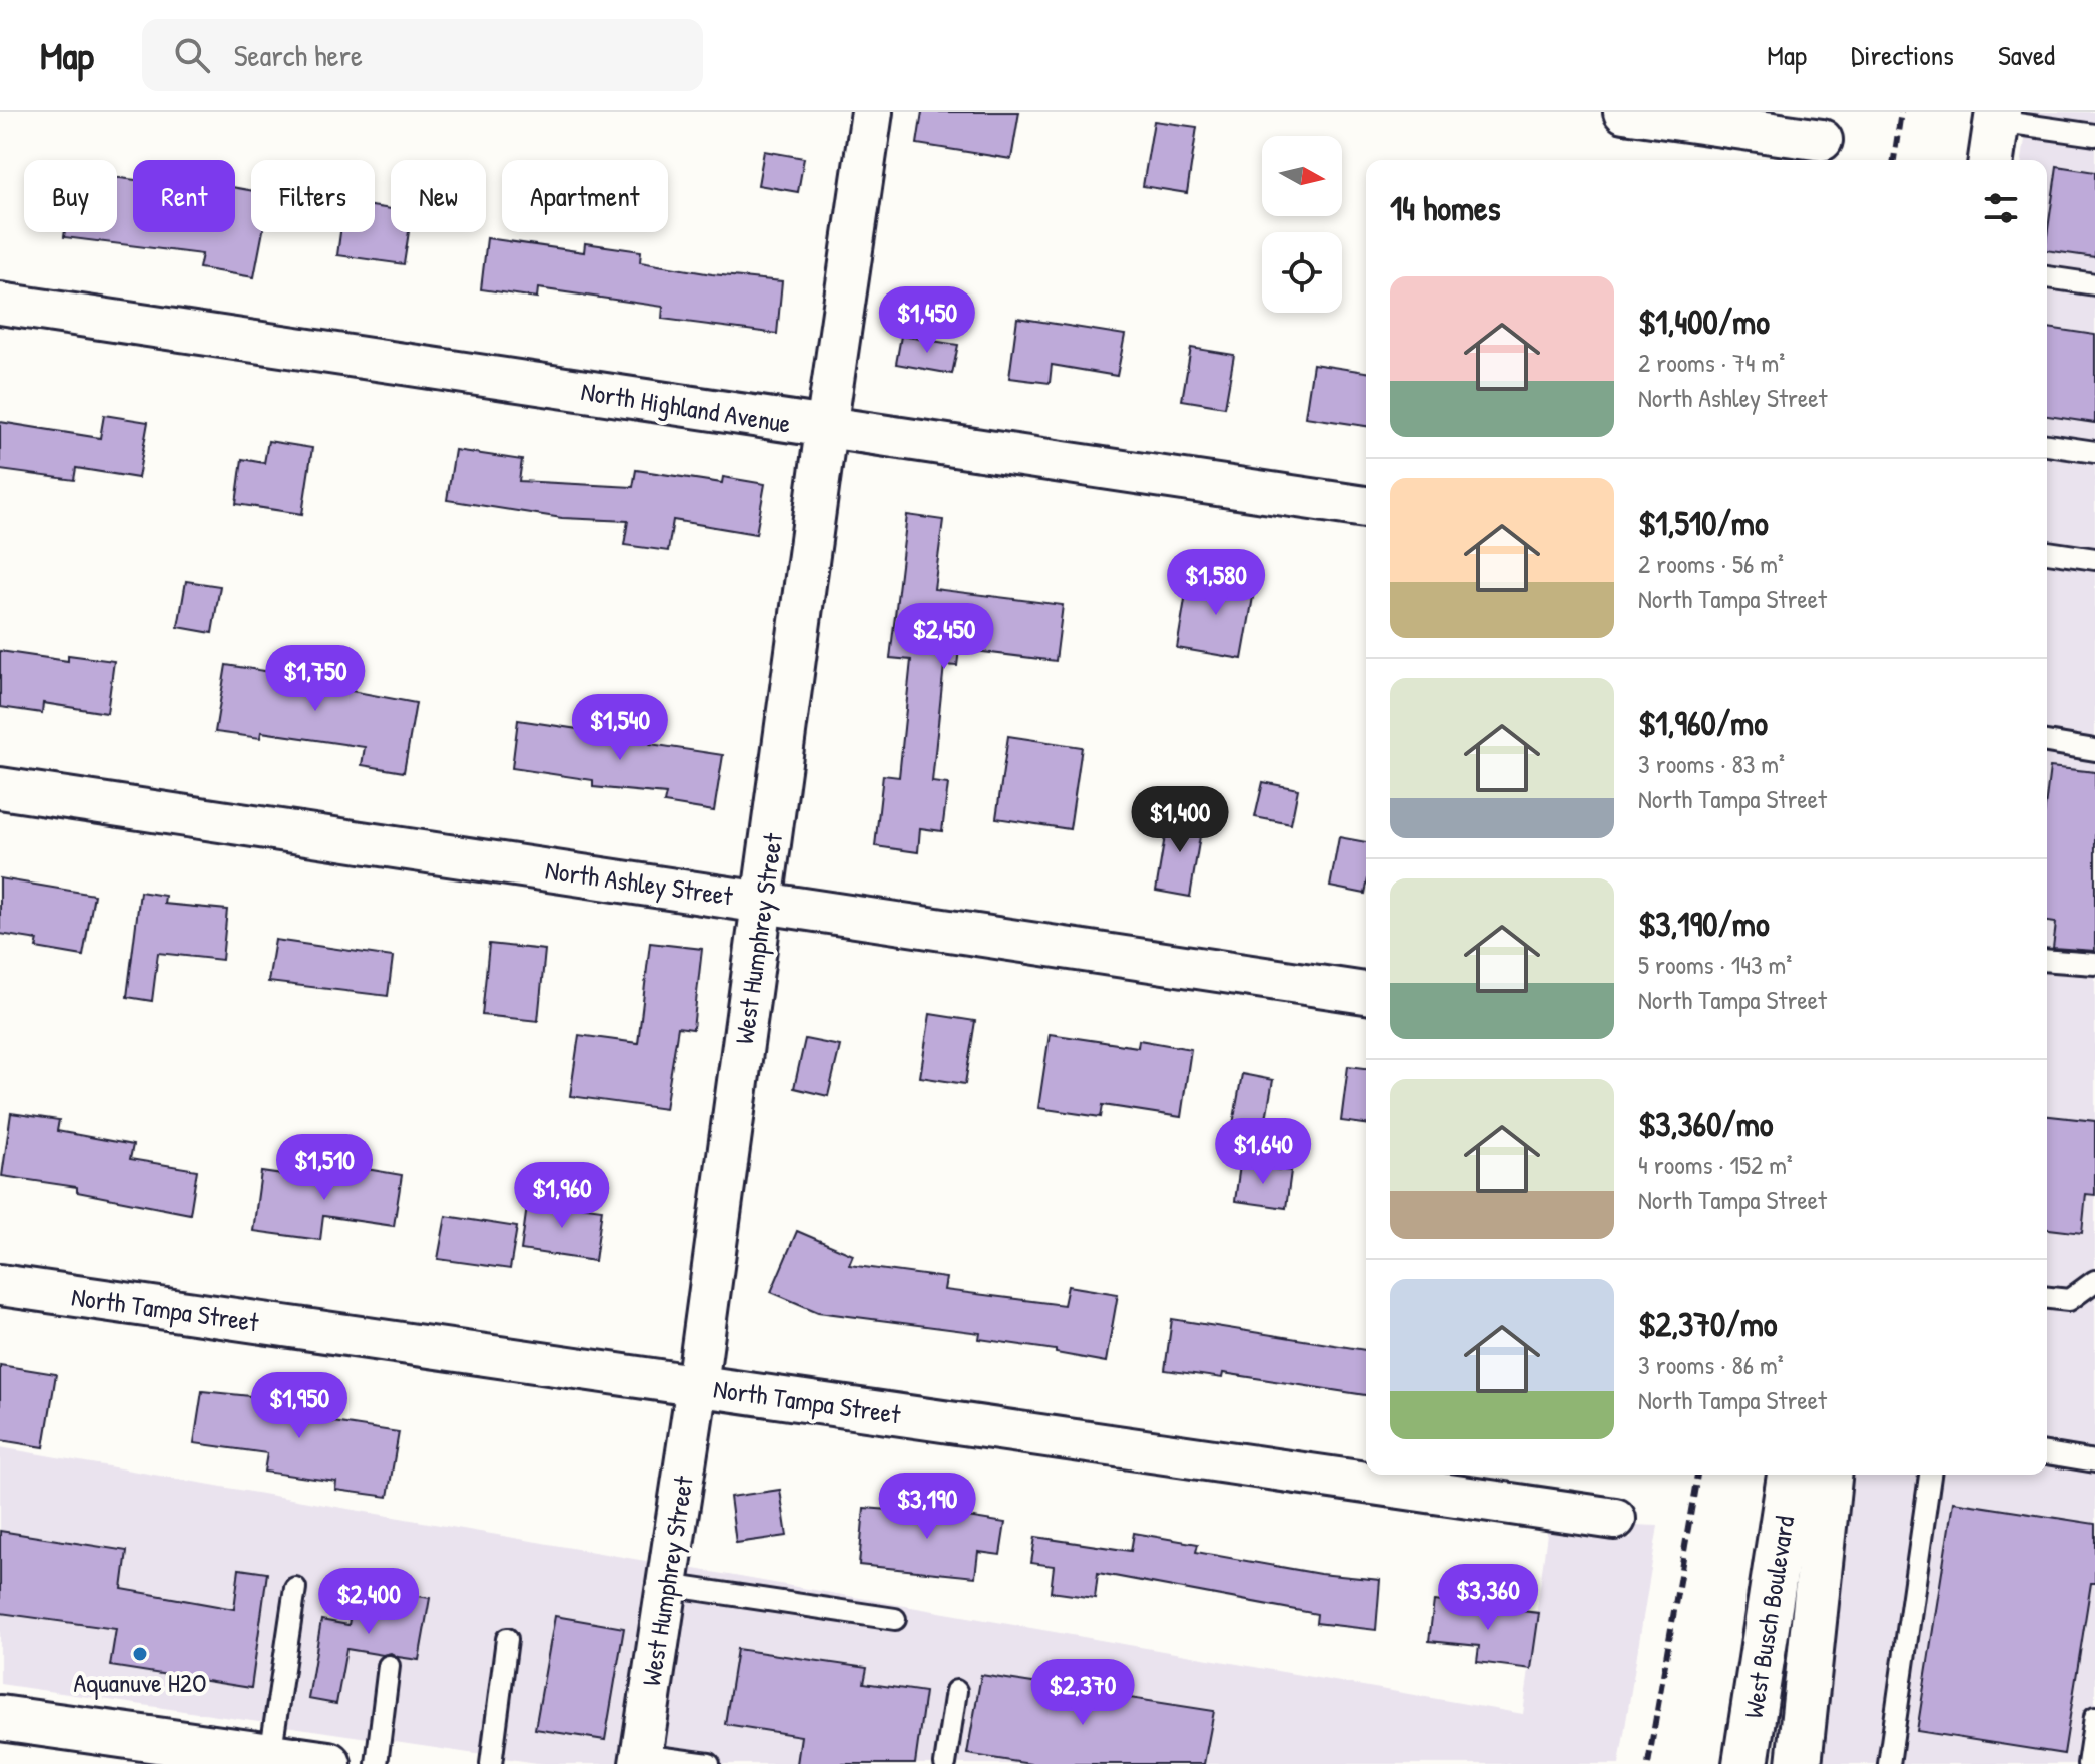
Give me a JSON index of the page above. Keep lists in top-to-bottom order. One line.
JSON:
{"streets":{"main road":["West Busch Boulevard"],"street":["North Highland Avenue","North Ashley Street","West Humphrey Street","North Tampa Street"]},"crossings":[["North Highland Avenue","West Humphrey Street"],["North Ashley Street","West Humphrey Street"],["West Humphrey Street","North Tampa Street"]],"places":["Aquanuve H2O"],"north":"right","page":{"header":"Map","search":"Search here","nav":["Map","Directions","Saved"],"chip":["Buy","Rent","Filters","New","Apartment"],"heading":"14 homes","list":[{"name":"$1,400/mo","note":"2 rooms · 74 m² · North Ashley Street"},{"name":"$1,510/mo","note":"2 rooms · 56 m² · North Tampa Street"},{"name":"$1,960/mo","note":"3 rooms · 83 m² · North Tampa Street"},{"name":"$3,190/mo","note":"5 rooms · 143 m² · North Tampa Street"},{"name":"$3,360/mo","note":"4 rooms · 152 m² · North Tampa Street"},{"name":"$2,370/mo","note":"3 rooms · 86 m² · North Tampa Street"}],"price":["$1,450","$1,580","$2,450","$1,750","$1,540","$1,400","$1,640","$1,510","$1,960","$1,950","$3,190","$3,360","$2,400","$2,370"]}}
